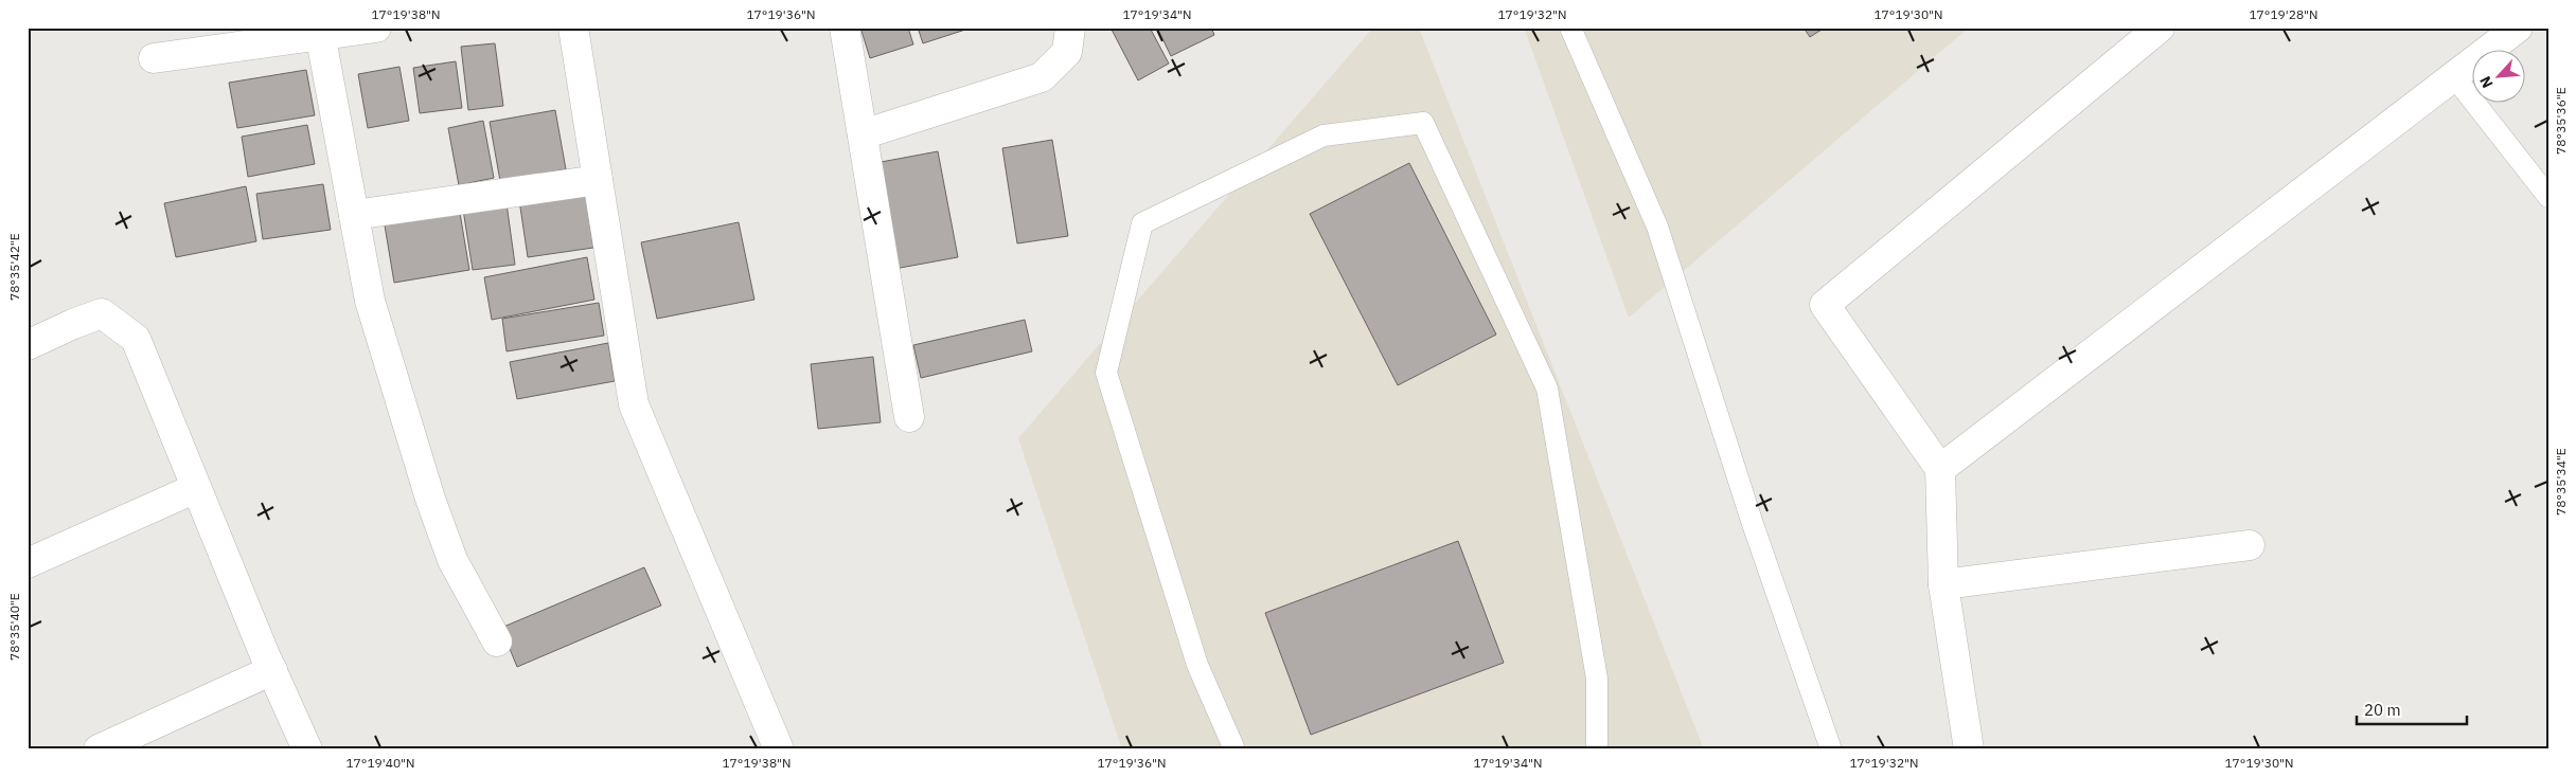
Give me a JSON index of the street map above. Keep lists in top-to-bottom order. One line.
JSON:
{"scale_bar":"20 m","north":"bottom left","coordinates":["17°19'38\"N","17°19'36\"N","17°19'34\"N","17°19'32\"N","17°19'30\"N","17°19'28\"N","78°35'36\"E","78°35'42\"E","78°35'34\"E","78°35'40\"E","17°19'40\"N"]}
